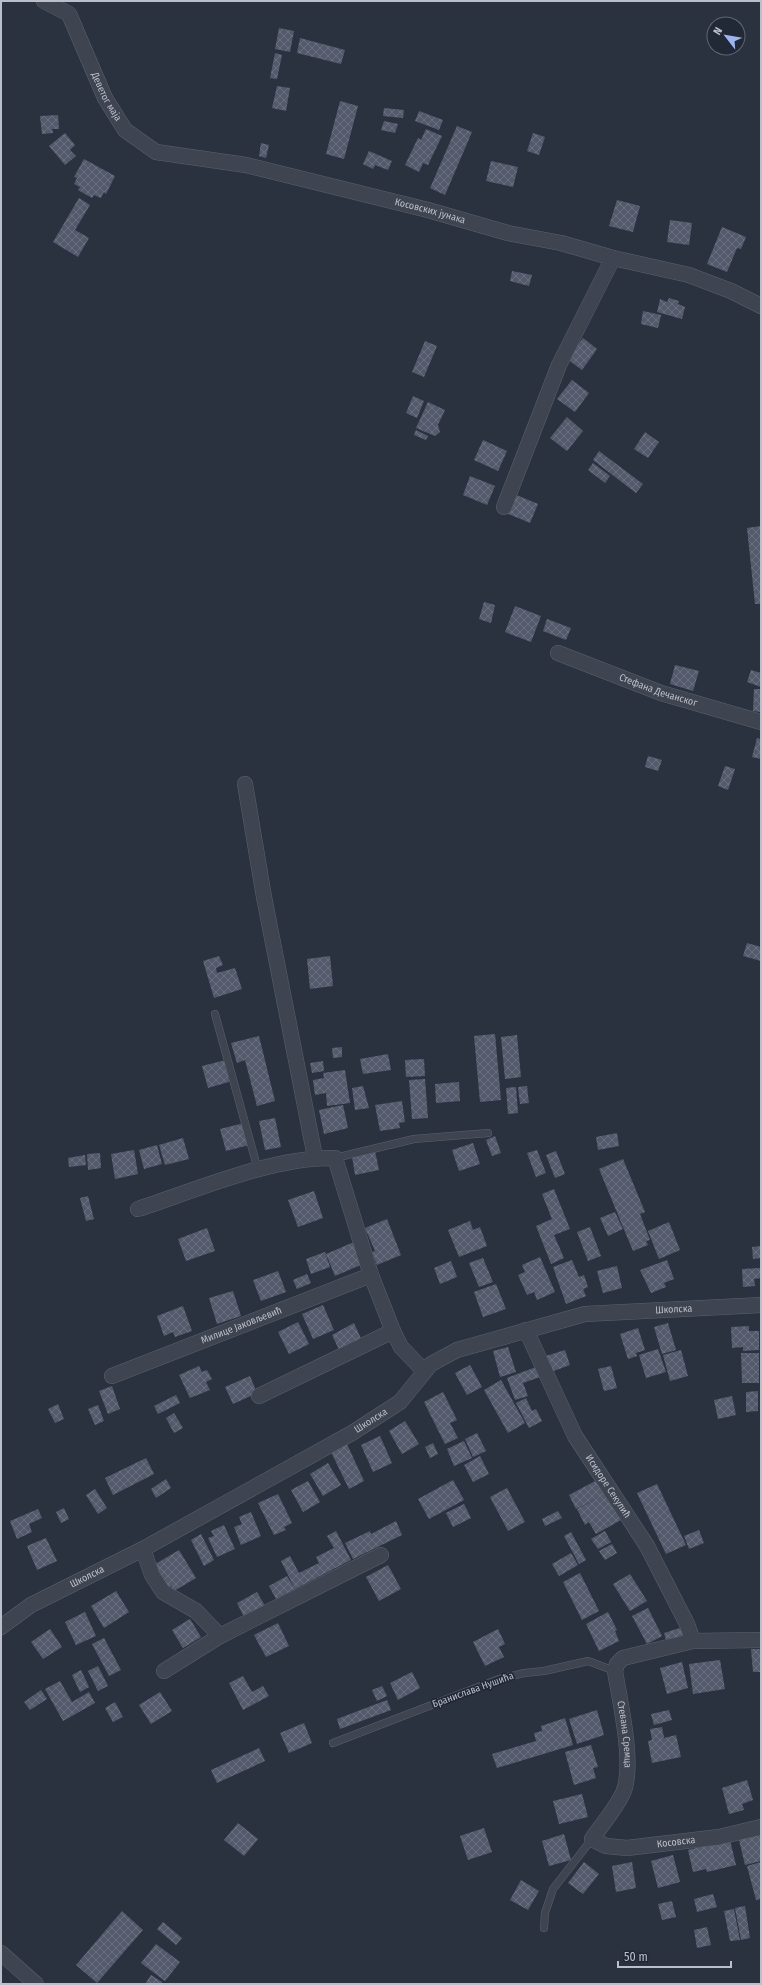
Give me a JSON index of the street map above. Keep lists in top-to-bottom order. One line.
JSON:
{"streets":{"street":["Деветог маја","Косовских јунака","Стефана Дечанског","Школска","Милице Јаковљевић","Исидоре Секулић","Стевана Сремца","Косовска"],"lane":["Бранислава Нушића"]},"crossings":[["Деветог маја","Косовских јунака"],["Школска","Исидоре Секулић"],["Бранислава Нушића","Стевана Сремца"],["Стевана Сремца","Косовска"]],"scale_bar":"50 m","north":"top left"}
